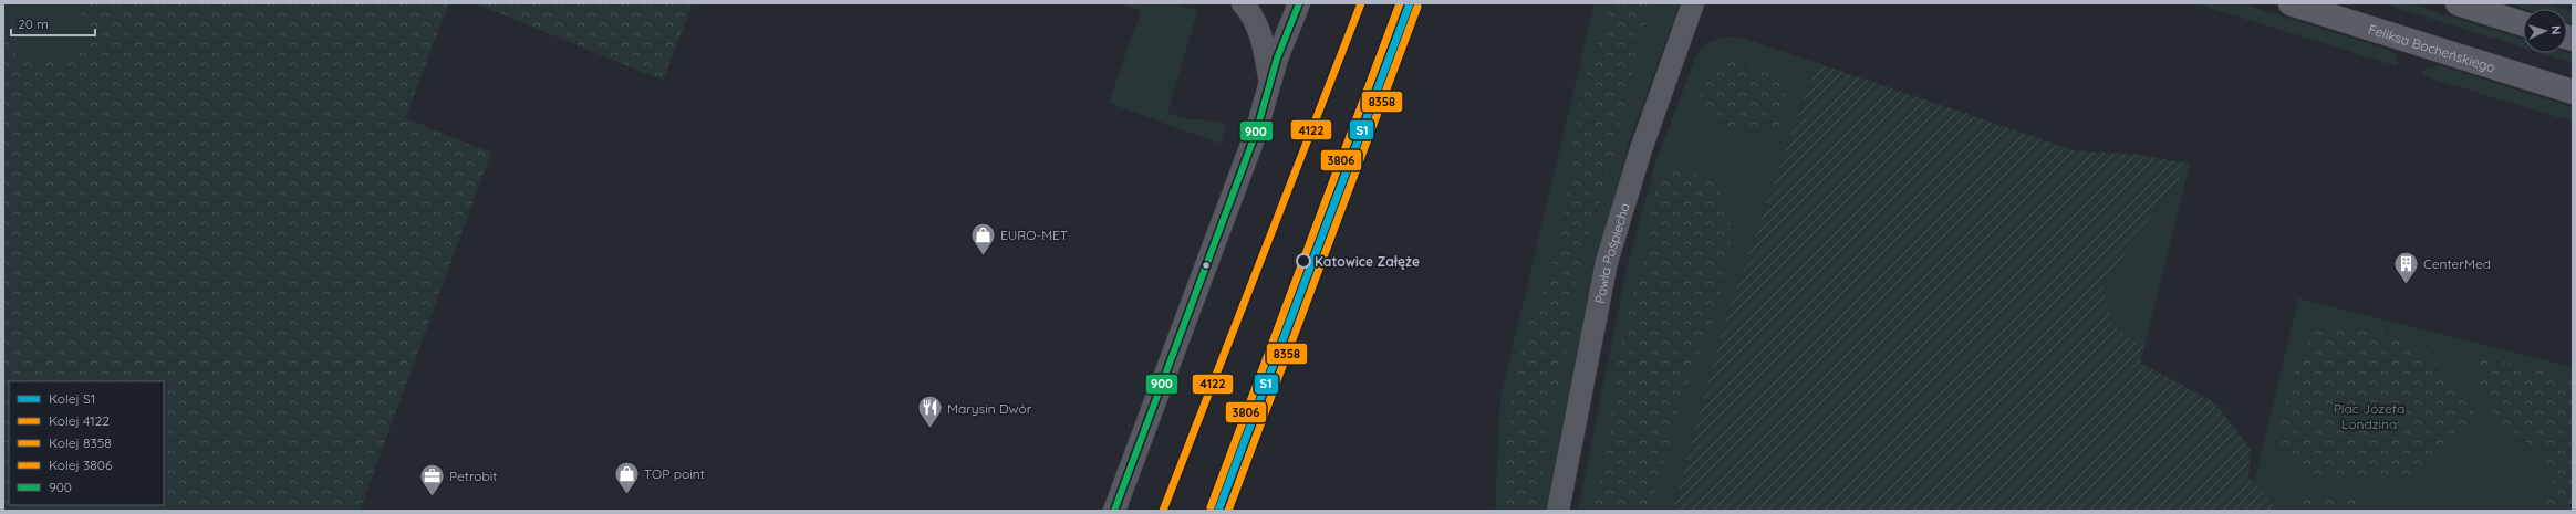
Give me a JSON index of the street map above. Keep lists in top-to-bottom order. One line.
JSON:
{"streets":{"main road":["Feliksa Bocheńskiego"],"street":["Pawła Pośpiecha"]},"parks":["Plac Józefa Londzina"],"places":{"shop":["EURO-MET","TOP point"],"other":["Katowice Załęże"],"building":["CenterMed"],"restaurant":["Marysin Dwór"],"office":["Petrobit"]},"lines":["rail line S1","rail line 4122","rail line 3806","transit line 900","rail line 8358"],"legend":["Kolej S1","Kolej 4122","Kolej 8358","Kolej 3806","900"],"scale_bar":"20 m","north":"right"}
